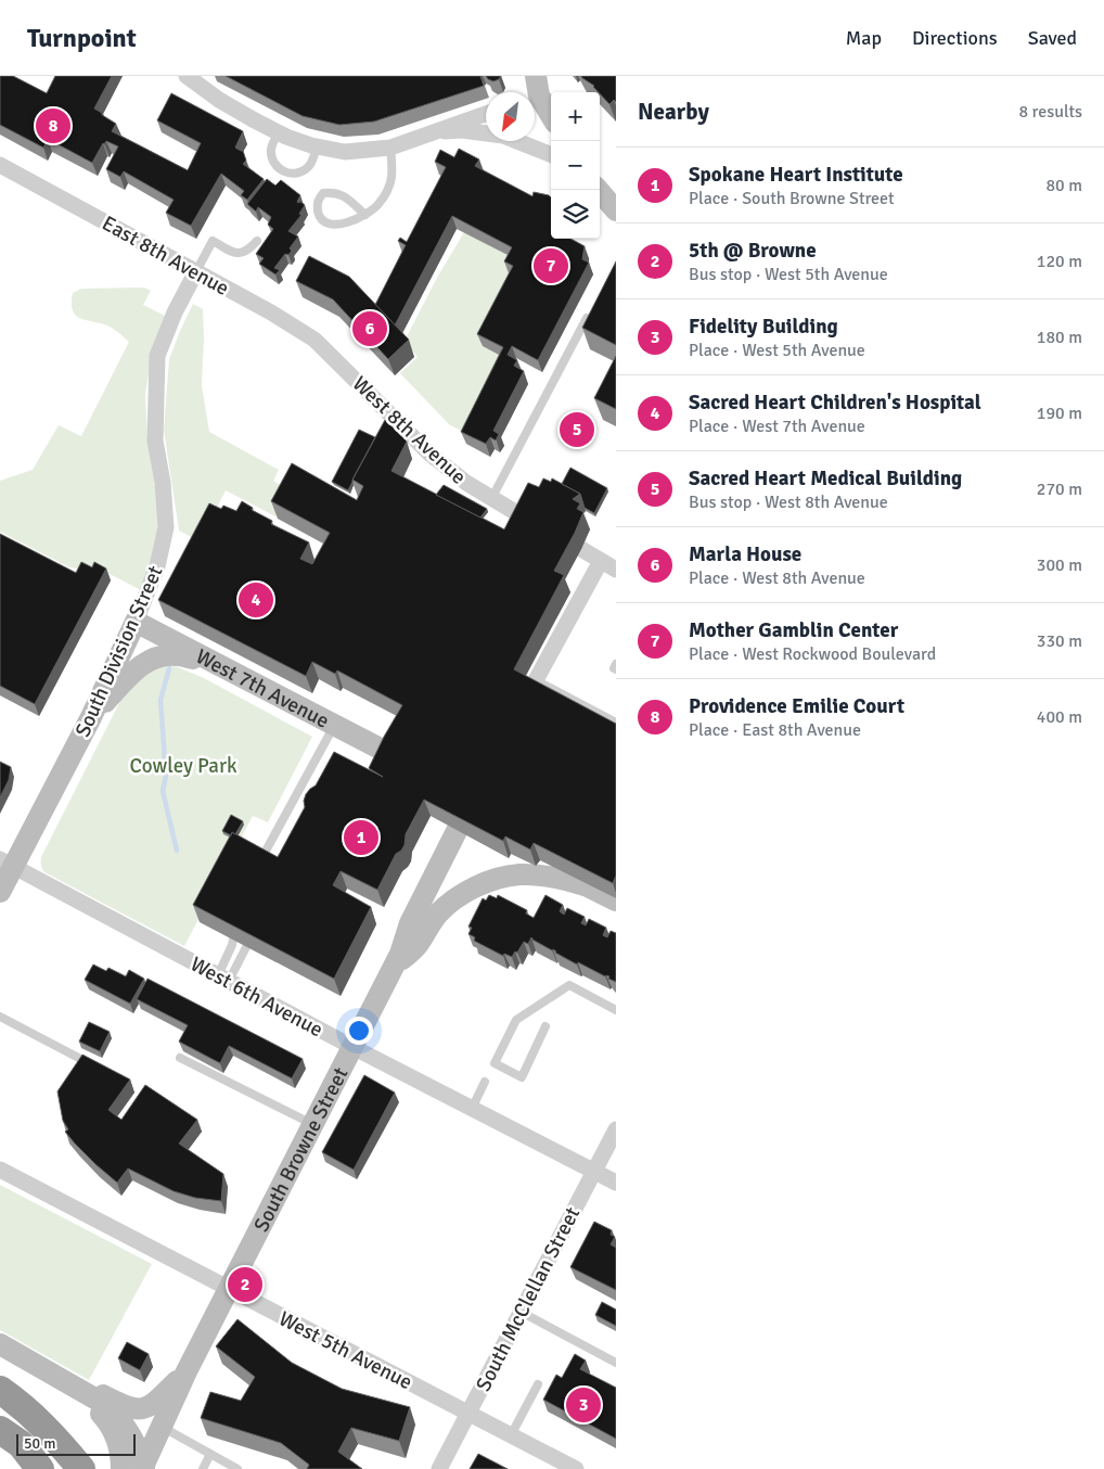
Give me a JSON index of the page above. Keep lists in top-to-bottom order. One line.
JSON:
{"streets":{"street":["East 8th Avenue","West 8th Avenue","South Division Street","West 7th Avenue","West 6th Avenue","South Browne Street","South McClellan Street","West 5th Avenue"]},"crossings":[["East 8th Avenue","West 8th Avenue"],["East 8th Avenue","South Division Street"],["South Division Street","West 7th Avenue"],["South Division Street","West 6th Avenue"],["West 6th Avenue","South Browne Street"],["West 6th Avenue","South McClellan Street"],["South Browne Street","West 5th Avenue"],["South McClellan Street","West 5th Avenue"]],"parks":["Cowley Park"],"scale_bar":"50 m","north":"bottom left","page":{"header":"Turnpoint","nav":["Map","Directions","Saved"],"heading":["Nearby","8 results"],"map_buttons":["+","−"],"pins":["8","7","6","5","4","1","2","3"],"list":[{"mark":"1","name":"Spokane Heart Institute","note":"Place · South Browne Street","value":"80 m"},{"mark":"2","name":"5th @ Browne","note":"Bus stop · West 5th Avenue","value":"120 m"},{"mark":"3","name":"Fidelity Building","note":"Place · West 5th Avenue","value":"180 m"},{"mark":"4","name":"Sacred Heart Children's Hospital","note":"Place · West 7th Avenue","value":"190 m"},{"mark":"5","name":"Sacred Heart Medical Building","note":"Bus stop · West 8th Avenue","value":"270 m"},{"mark":"6","name":"Marla House","note":"Place · West 8th Avenue","value":"300 m"},{"mark":"7","name":"Mother Gamblin Center","note":"Place · West Rockwood Boulevard","value":"330 m"},{"mark":"8","name":"Providence Emilie Court","note":"Place · East 8th Avenue","value":"400 m"}],"scale":"50 m"}}
